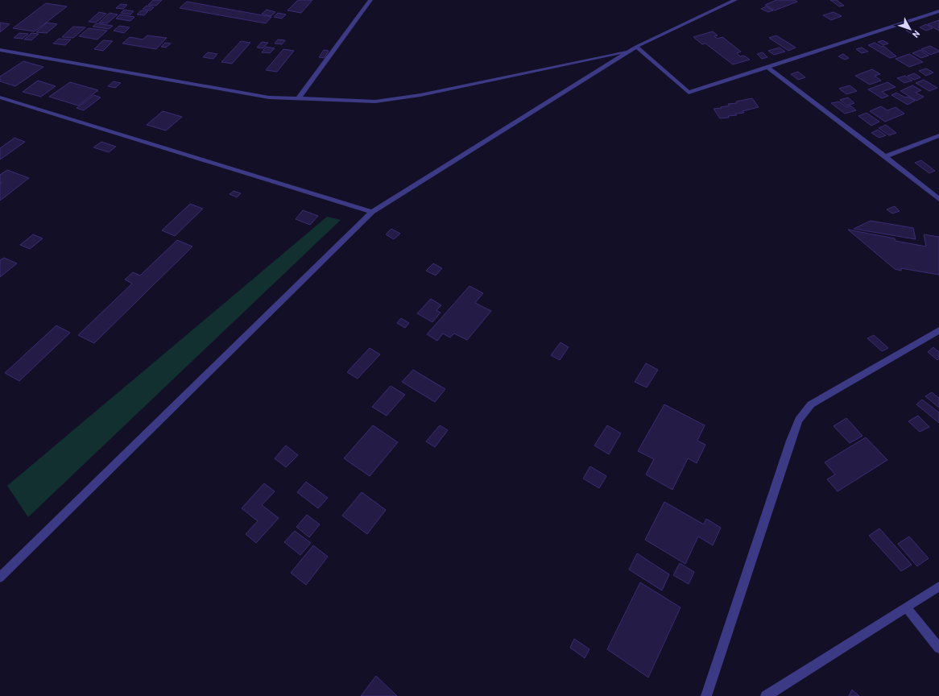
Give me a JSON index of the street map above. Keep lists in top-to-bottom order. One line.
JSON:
{"north":"bottom right"}
